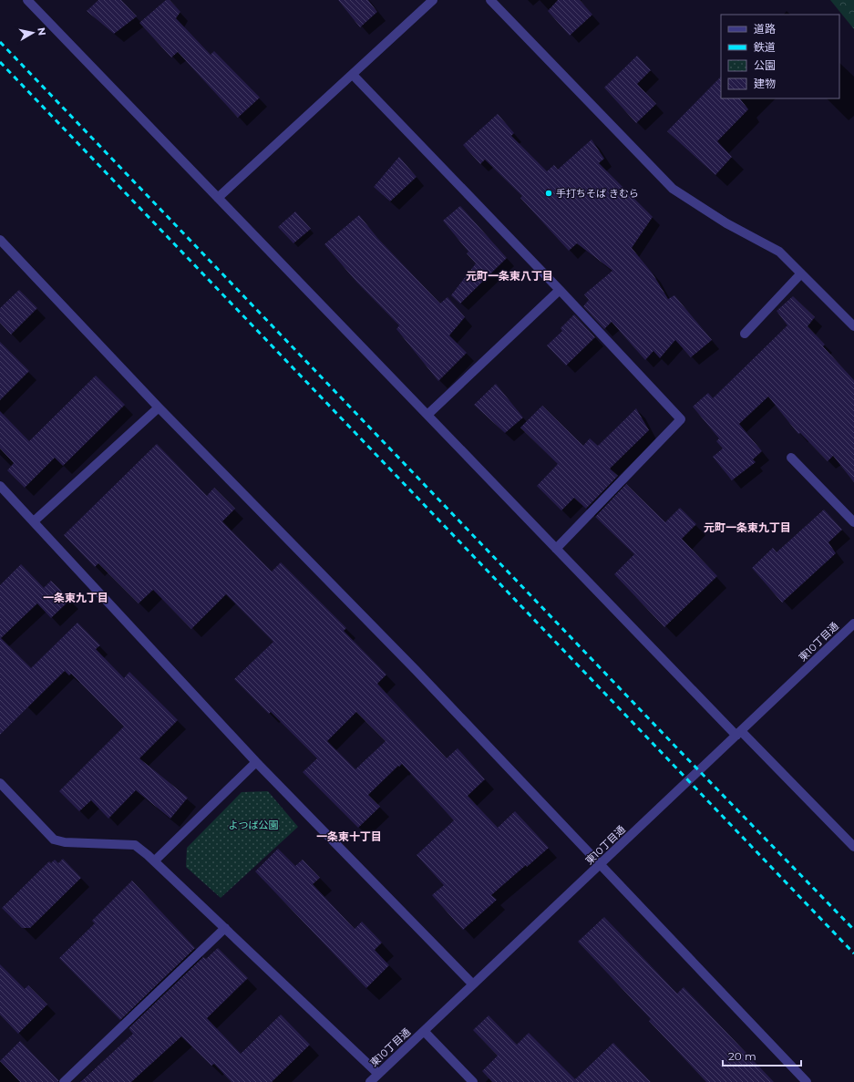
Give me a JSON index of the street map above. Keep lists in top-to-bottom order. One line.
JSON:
{"streets":{"street":["東10丁目通"]},"districts":["元町一条東八丁目","元町一条東九丁目","一条東九丁目","一条東十丁目"],"parks":["よつば公園"],"places":["手打ちそば きむら"],"legend":["道路","鉄道","公園","建物"],"scale_bar":"20 m","north":"right"}
